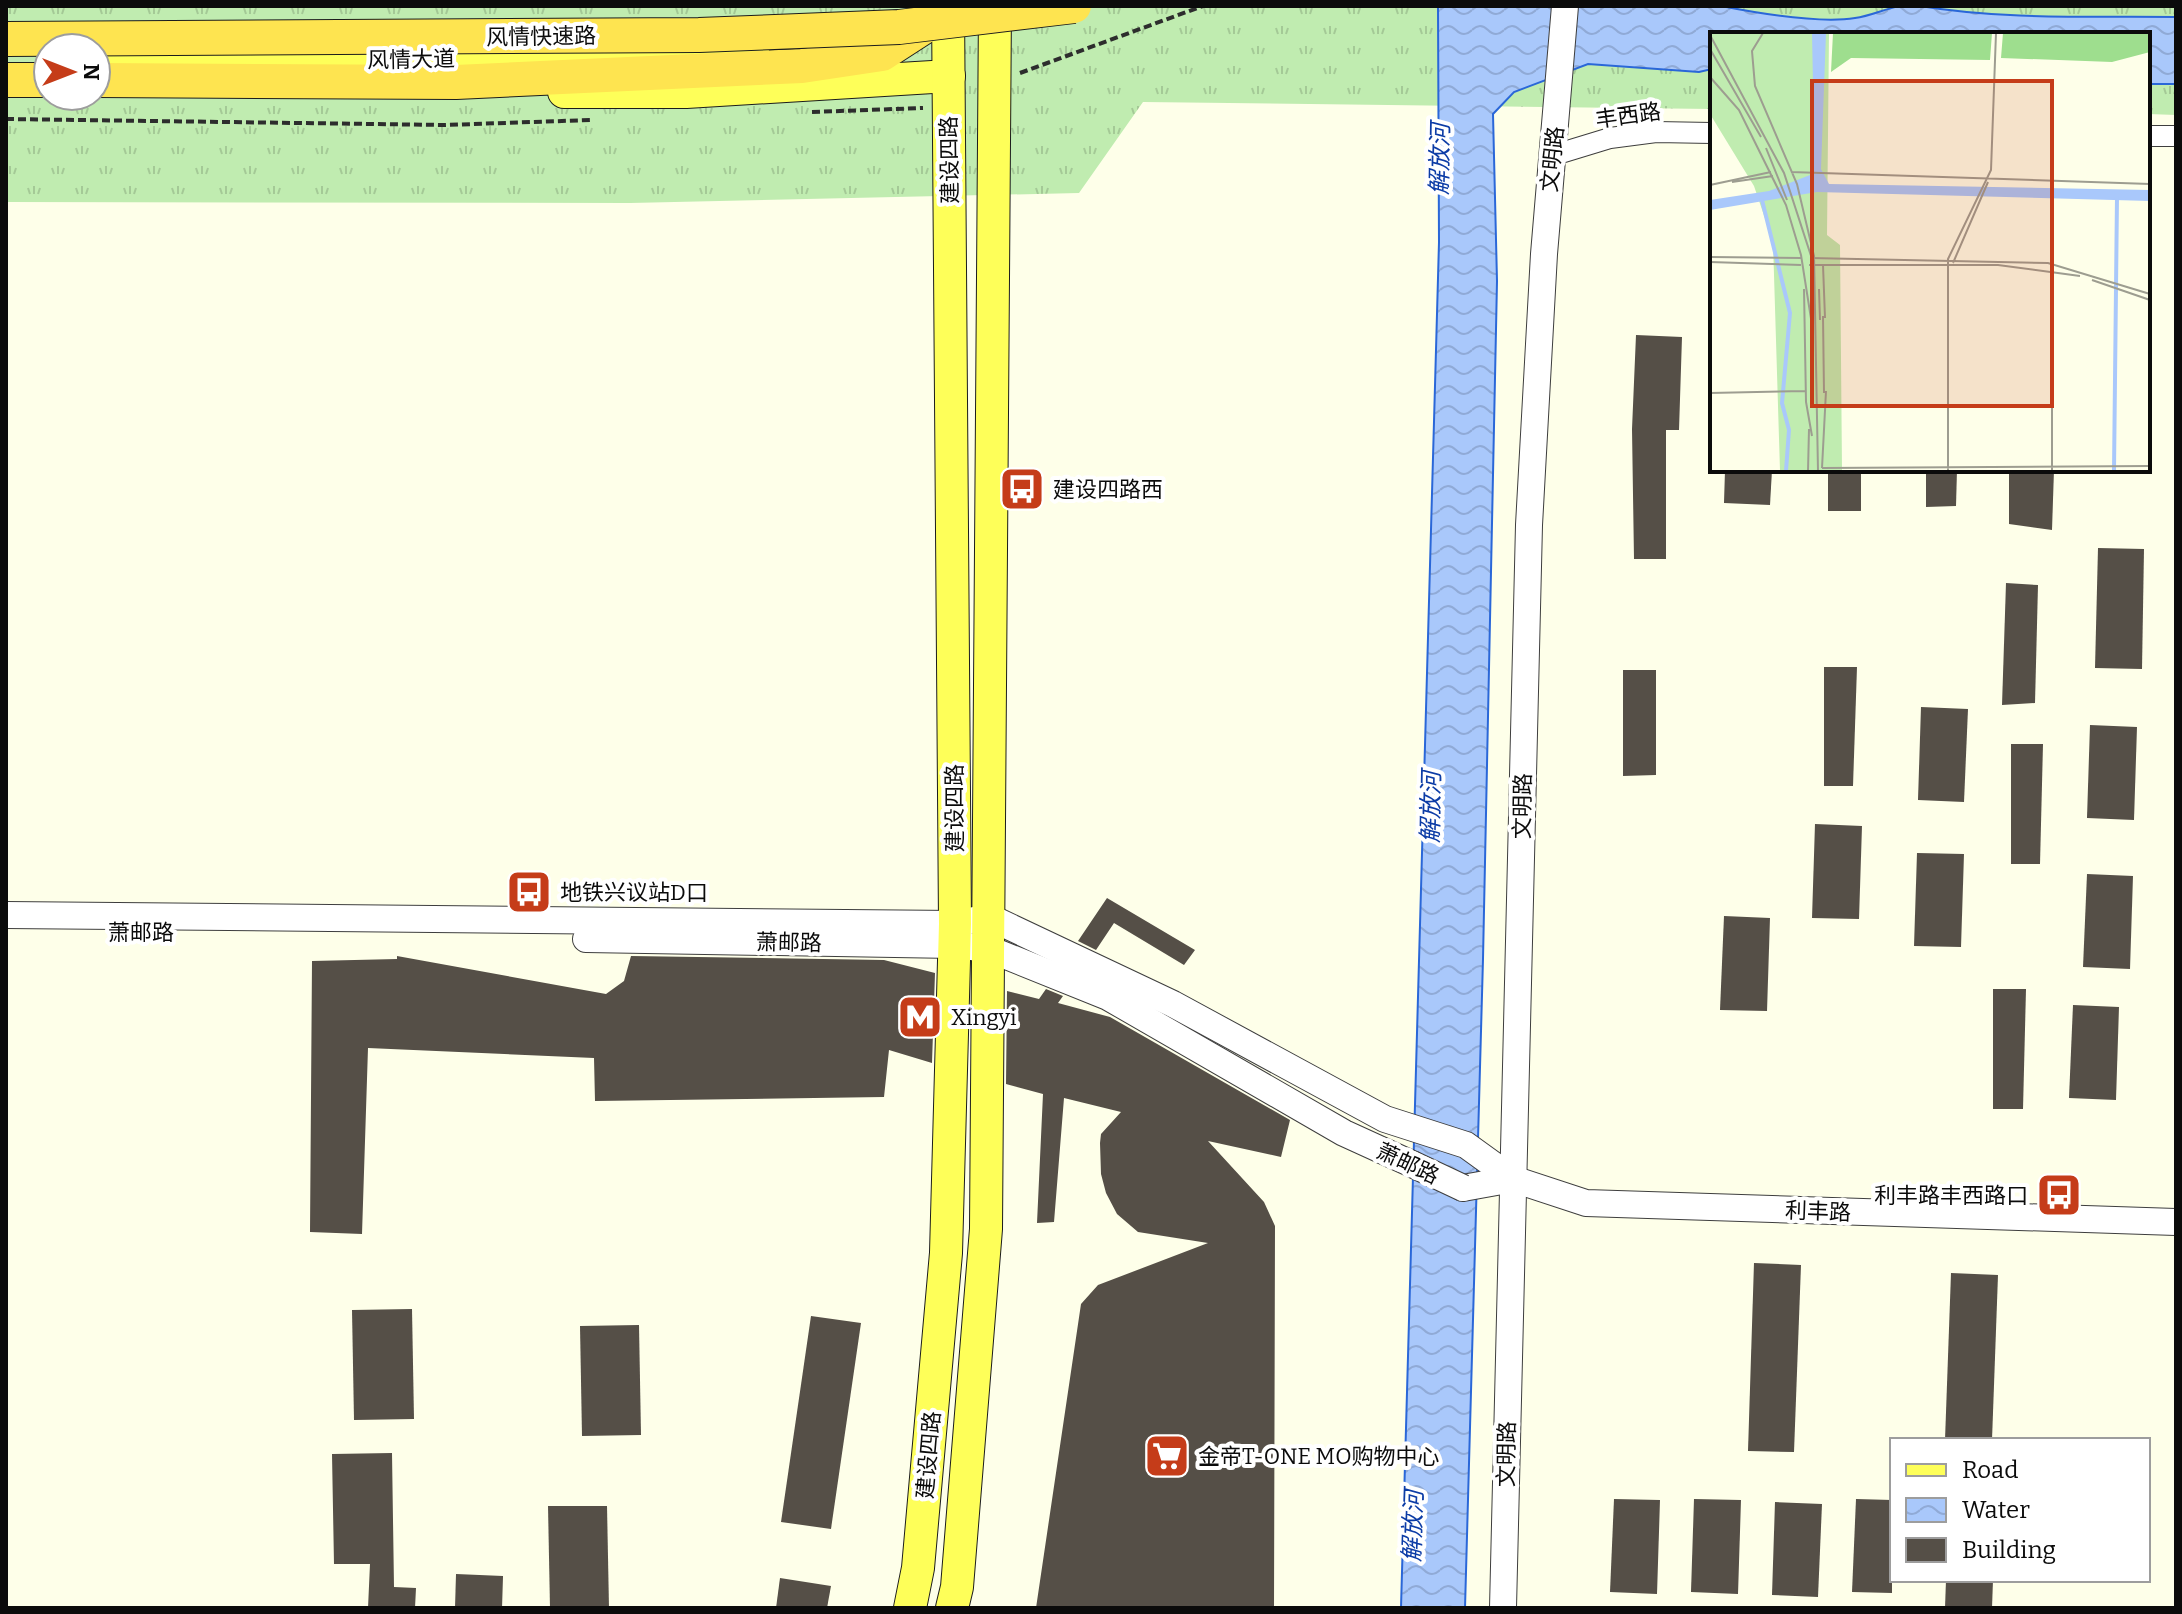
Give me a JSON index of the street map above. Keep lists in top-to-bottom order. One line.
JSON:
{"streets":{"highway":["风情快速路"],"main road":["风情大道","建设四路"],"street":["丰西路","文明路","萧邮路","利丰路"]},"crossings":[["风情大道","建设四路"],["丰西路","文明路"],["文明路","萧邮路"],["文明路","利丰路"],["建设四路","萧邮路"],["萧邮路","利丰路"]],"water":["解放河"],"places":{"bus stop":["建设四路西","地铁兴议站D口","利丰路丰西路口"],"metro station":["Xingyi"],"supermarket":["金帝T-ONE MO购物中心"]},"legend":["Road","Water","Building"],"north":"right"}
